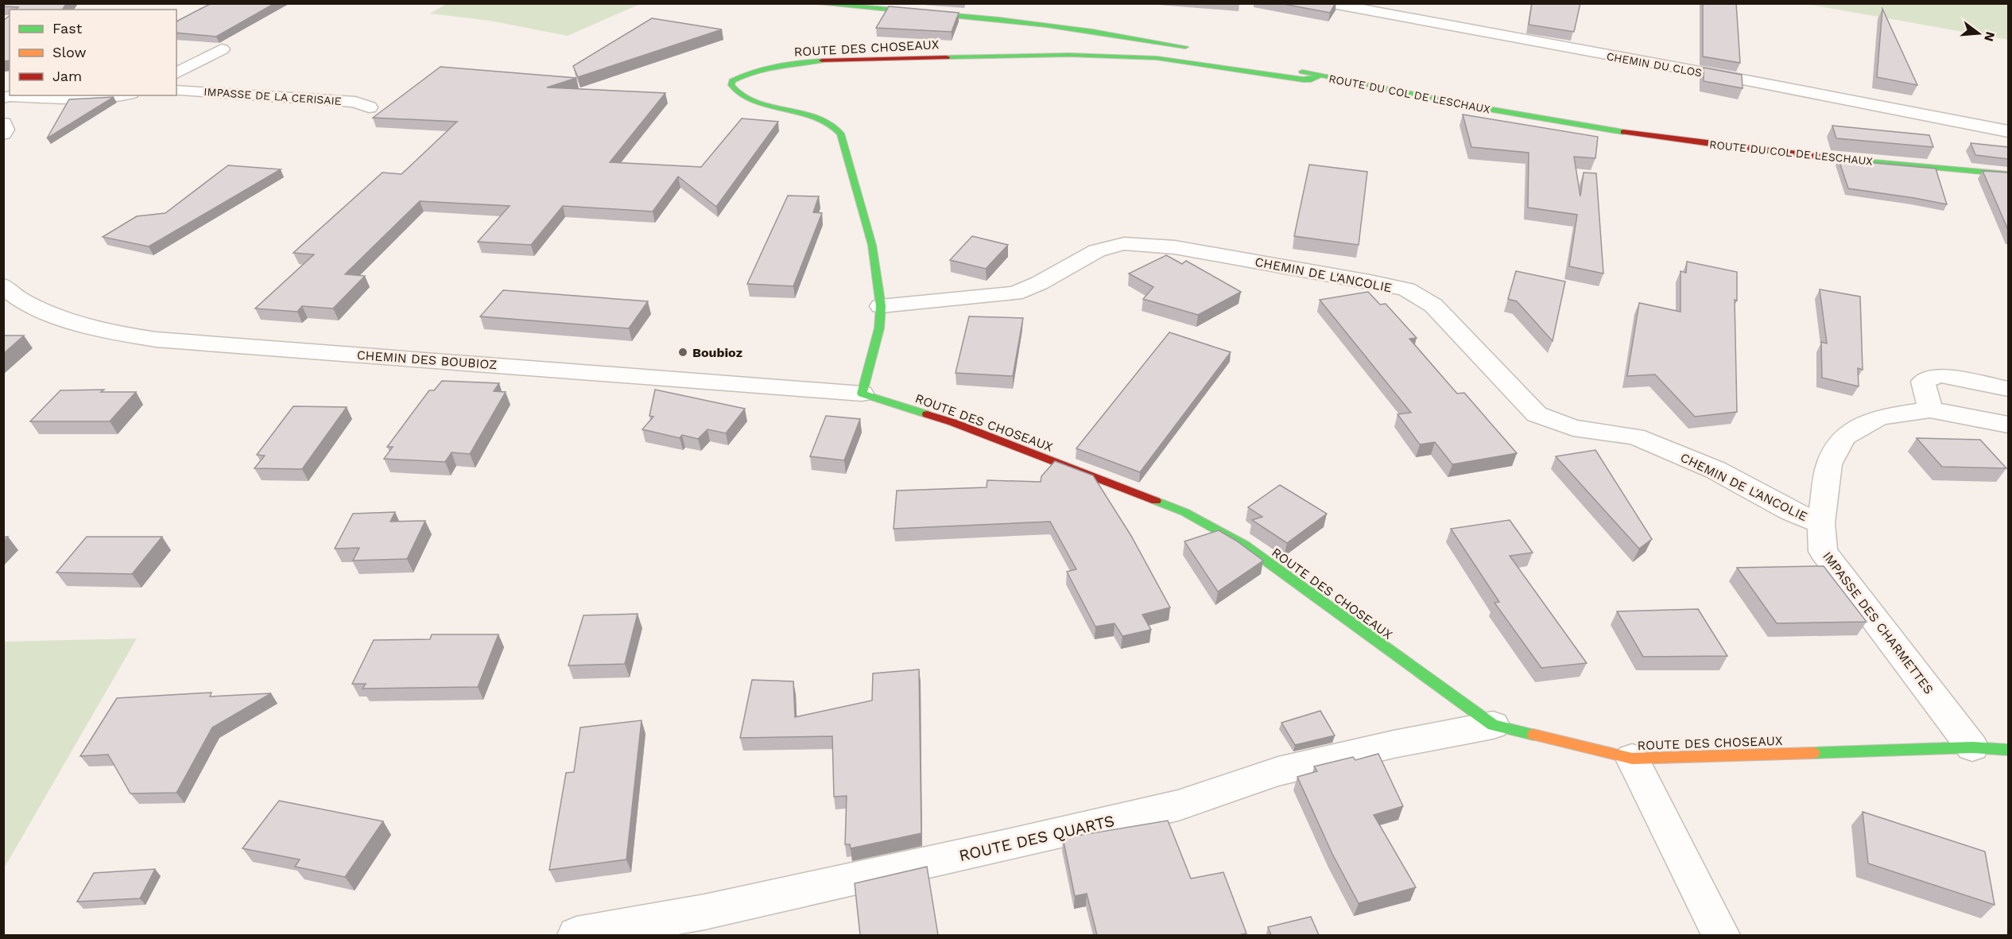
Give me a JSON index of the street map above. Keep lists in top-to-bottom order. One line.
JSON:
{"streets":{"street":["ROUTE DES CHOSEAUX","CHEMIN DU CLOS","ROUTE DU COL DE LESCHAUX","IMPASSE DE LA CERISAIE","CHEMIN DE L'ANCOLIE","CHEMIN DES BOUBIOZ","IMPASSE DES CHARMETTES","ROUTE DES QUARTS"]},"crossings":[["ROUTE DES CHOSEAUX","ROUTE DU COL DE LESCHAUX"],["ROUTE DES CHOSEAUX","CHEMIN DE L'ANCOLIE"],["ROUTE DES CHOSEAUX","CHEMIN DES BOUBIOZ"],["ROUTE DES CHOSEAUX","IMPASSE DES CHARMETTES"],["ROUTE DES CHOSEAUX","ROUTE DES QUARTS"],["CHEMIN DE L'ANCOLIE","IMPASSE DES CHARMETTES"]],"places":["Boubioz"],"legend":["Fast","Slow","Jam"],"north":"right"}
